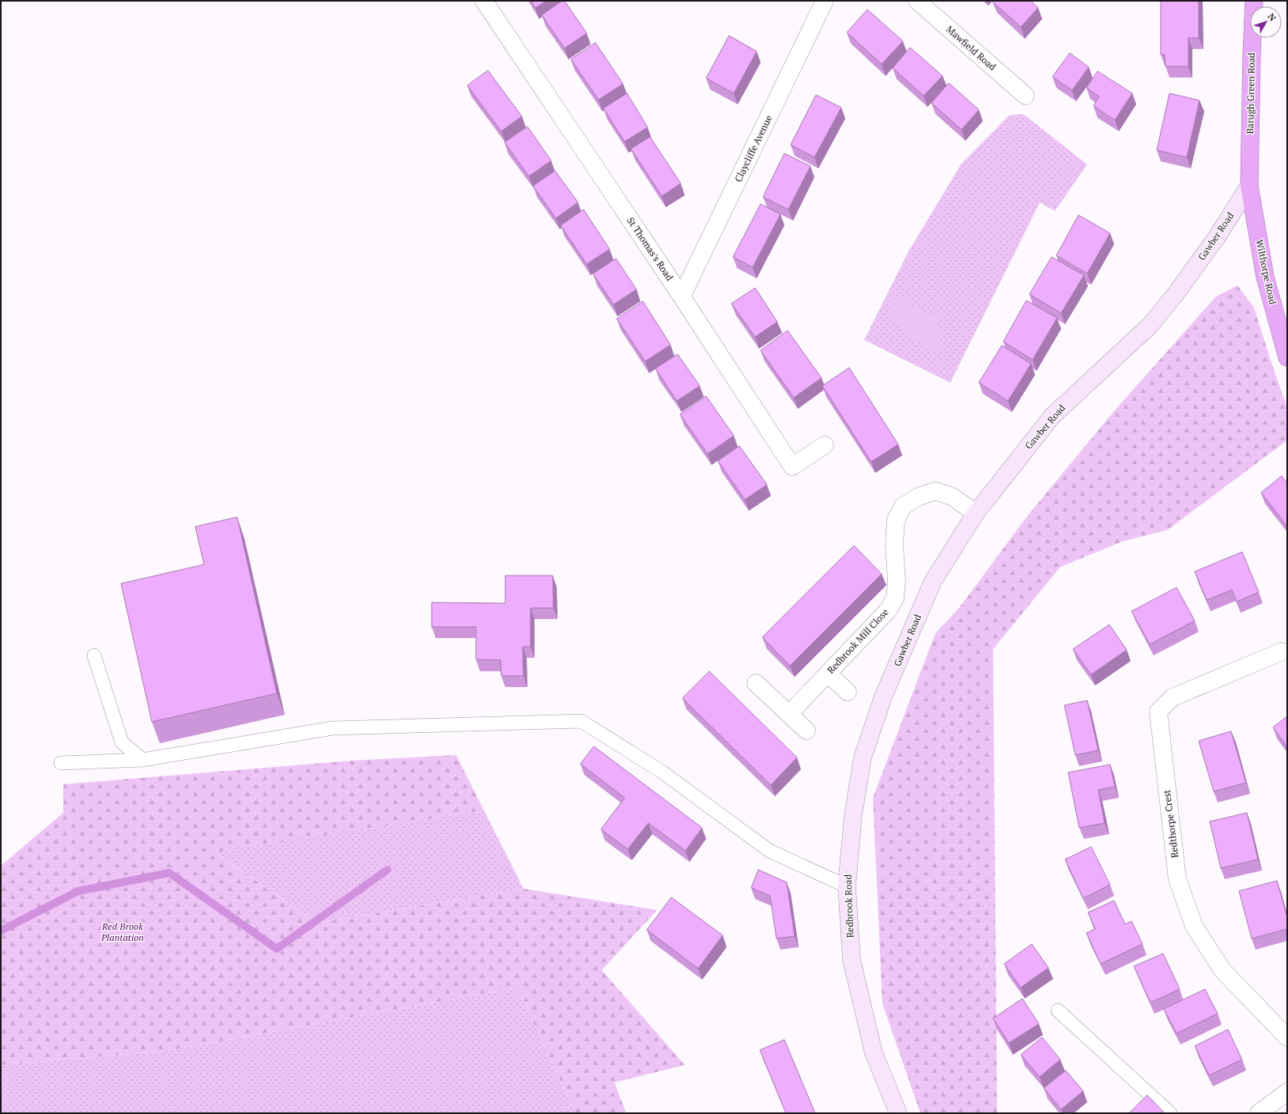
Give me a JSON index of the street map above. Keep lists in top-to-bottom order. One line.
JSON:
{"streets":{"highway":["Barugh Green Road","Wilthorpe Road"],"street":["Mawfield Road","Claycliffe Avenue","Gawber Road","St Thomas's Road","Redbrook Mill Close","Redthorpe Crest","Redbrook Road"]},"crossings":[["Barugh Green Road","Gawber Road"],["Barugh Green Road","Wilthorpe Road"],["Claycliffe Avenue","St Thomas's Road"],["Gawber Road","Wilthorpe Road"],["Gawber Road","Redbrook Mill Close"],["Gawber Road","Redbrook Road"]],"parks":["Red Brook Plantation"],"north":"top right"}
